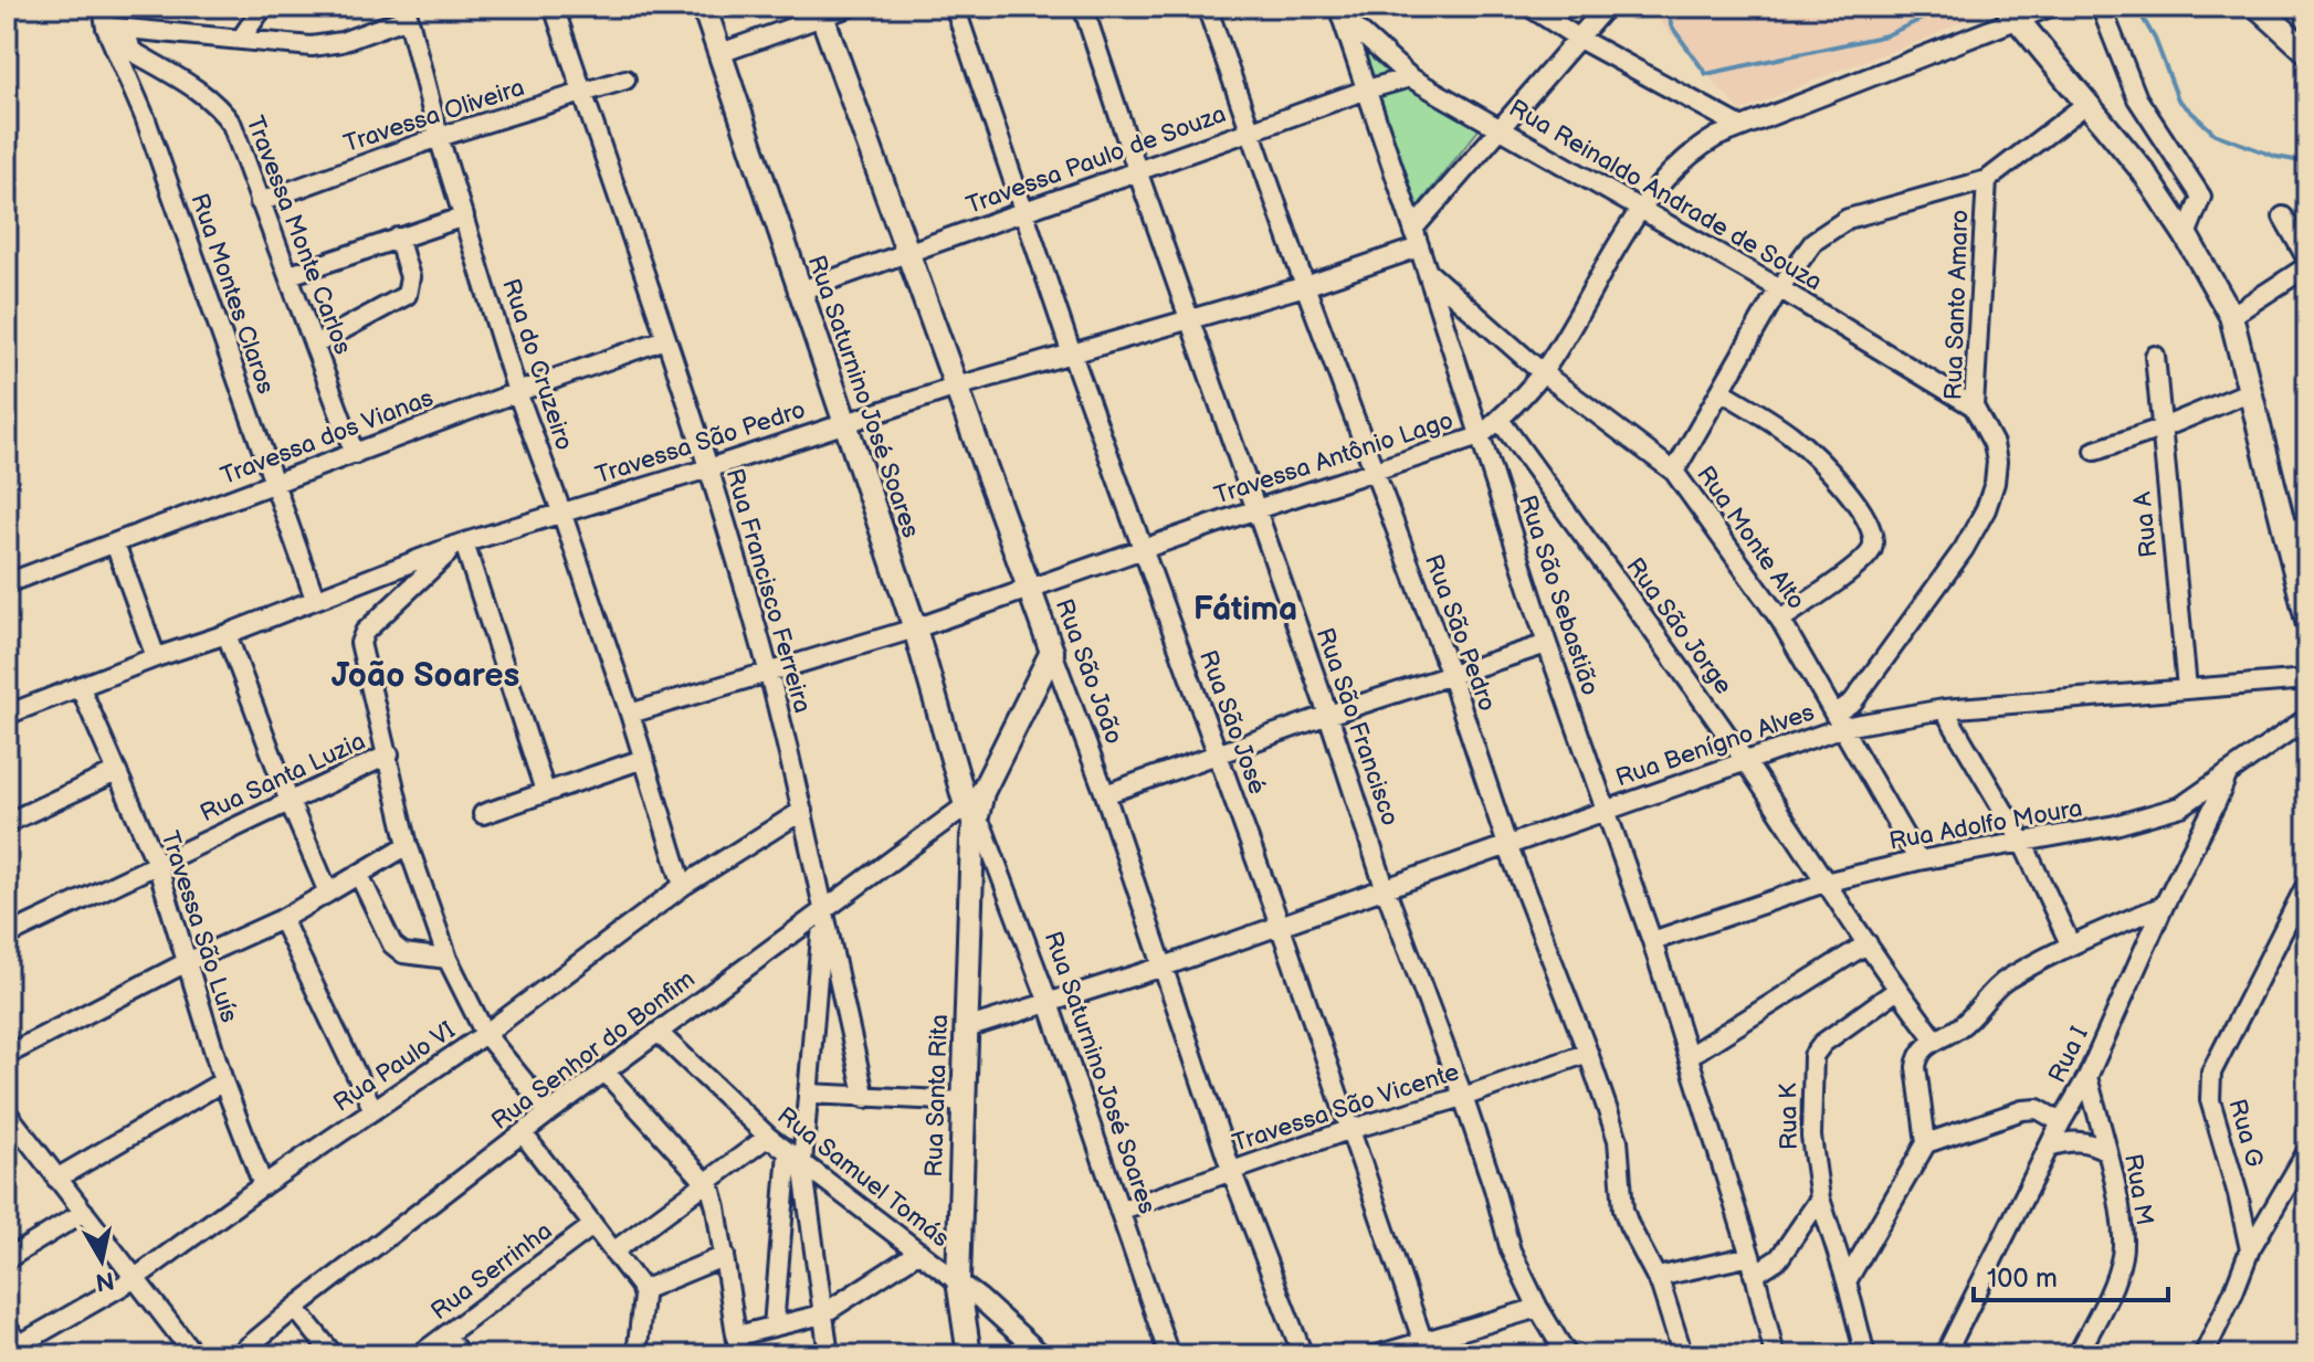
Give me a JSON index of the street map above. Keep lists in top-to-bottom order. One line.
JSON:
{"streets":{"main road":["Rua Saturnino José Soares","Rua São João","Rua Santa Rita"],"street":["Travessa Oliveira","Travessa Paulo de Souza","Rua Reinaldo Andrade de Souza","Travessa Monte Carlos","Rua Montes Claros","Rua Santo Amaro","Rua do Cruzeiro","Travessa dos Vianas","Travessa São Pedro","Travessa Antônio Lago","Rua A","Rua Monte Alto","Rua Francisco Ferreira","Rua São Sebastião","Rua São Jorge","Rua São Pedro","Rua São José","Rua São Francisco","Rua Benígno Alves","Rua Santa Luzia","Rua Adolfo Moura","Travessa São Luís","Rua Senhor do Bonfim","Rua I","Rua Paulo VI","Travessa São Vicente","Rua K","Rua G","Rua Samuel Tomás","Rua M","Rua Serrinha"]},"crossings":[["Travessa Oliveira","Travessa Monte Carlos"],["Travessa Oliveira","Rua do Cruzeiro"],["Travessa Oliveira","Rua Francisco Ferreira"],["Travessa Paulo de Souza","Rua Reinaldo Andrade de Souza"],["Travessa Paulo de Souza","Rua Saturnino José Soares"],["Travessa Paulo de Souza","Rua São Sebastião"],["Travessa Paulo de Souza","Rua São Pedro"],["Travessa Paulo de Souza","Rua São João"],["Travessa Paulo de Souza","Rua São José"],["Travessa Paulo de Souza","Rua São Francisco"],["Rua Reinaldo Andrade de Souza","Rua Santo Amaro"],["Rua Reinaldo Andrade de Souza","Travessa Antônio Lago"],["Travessa Monte Carlos","Rua Montes Claros"],["Travessa Monte Carlos","Travessa dos Vianas"],["Rua Montes Claros","Travessa dos Vianas"],["Rua Montes Claros","Travessa São Pedro"],["Rua Santo Amaro","Rua Monte Alto"],["Rua Santo Amaro","Rua Benígno Alves"],["Rua do Cruzeiro","Travessa dos Vianas"],["Rua do Cruzeiro","Travessa São Pedro"],["Rua do Cruzeiro","Travessa Antônio Lago"],["Rua do Cruzeiro","Rua Paulo VI"],["Rua Saturnino José Soares","Travessa São Pedro"],["Rua Saturnino José Soares","Travessa Antônio Lago"],["Rua Saturnino José Soares","Rua Benígno Alves"],["Rua Saturnino José Soares","Rua Senhor do Bonfim"],["Rua Saturnino José Soares","Rua Santa Rita"],["Rua Saturnino José Soares","Travessa São Vicente"],["Travessa dos Vianas","Rua Francisco Ferreira"],["Travessa São Pedro","Rua Francisco Ferreira"],["Travessa São Pedro","Rua São Sebastião"],["Travessa São Pedro","Rua São Pedro"],["Travessa São Pedro","Rua São João"],["Travessa São Pedro","Rua São José"],["Travessa São Pedro","Rua São Francisco"],["Travessa São Pedro","Travessa São Luís"],["Travessa Antônio Lago","Rua Monte Alto"],["Travessa Antônio Lago","Rua Francisco Ferreira"],["Travessa Antônio Lago","Rua São Sebastião"],["Travessa Antônio Lago","Rua São Jorge"],["Travessa Antônio Lago","Rua São Pedro"],["Travessa Antônio Lago","Rua São João"],["Travessa Antônio Lago","Rua São José"],["Travessa Antônio Lago","Rua São Francisco"],["Rua A","Rua Benígno Alves"],["Rua Monte Alto","Rua São Sebastião"],["Rua Monte Alto","Rua Benígno Alves"],["Rua Monte Alto","Rua Adolfo Moura"],["Rua Francisco Ferreira","Rua Senhor do Bonfim"],["Rua Francisco Ferreira","Rua Paulo VI"],["Rua São Sebastião","Rua Benígno Alves"],["Rua São Sebastião","Rua Adolfo Moura"],["Rua São Jorge","Rua Benígno Alves"],["Rua São Jorge","Rua Adolfo Moura"],["Rua São Jorge","Rua K"],["Rua São Pedro","Rua Benígno Alves"],["Rua São Pedro","Travessa São Vicente"],["Rua São João","Rua Benígno Alves"],["Rua São João","Travessa São Vicente"],["Rua São José","Rua Benígno Alves"],["Rua São José","Travessa São Vicente"],["Rua São Francisco","Rua Benígno Alves"],["Rua São Francisco","Travessa São Vicente"],["Rua Benígno Alves","Rua Santa Rita"],["Rua Santa Luzia","Travessa São Luís"],["Rua Adolfo Moura","Rua I"],["Travessa São Luís","Rua Paulo VI"],["Rua Senhor do Bonfim","Rua Santa Rita"],["Rua Senhor do Bonfim","Rua Samuel Tomás"],["Rua I","Rua M"],["Rua Santa Rita","Rua Samuel Tomás"]],"districts":["Fátima","João Soares"],"scale_bar":"100 m","north":"bottom"}
